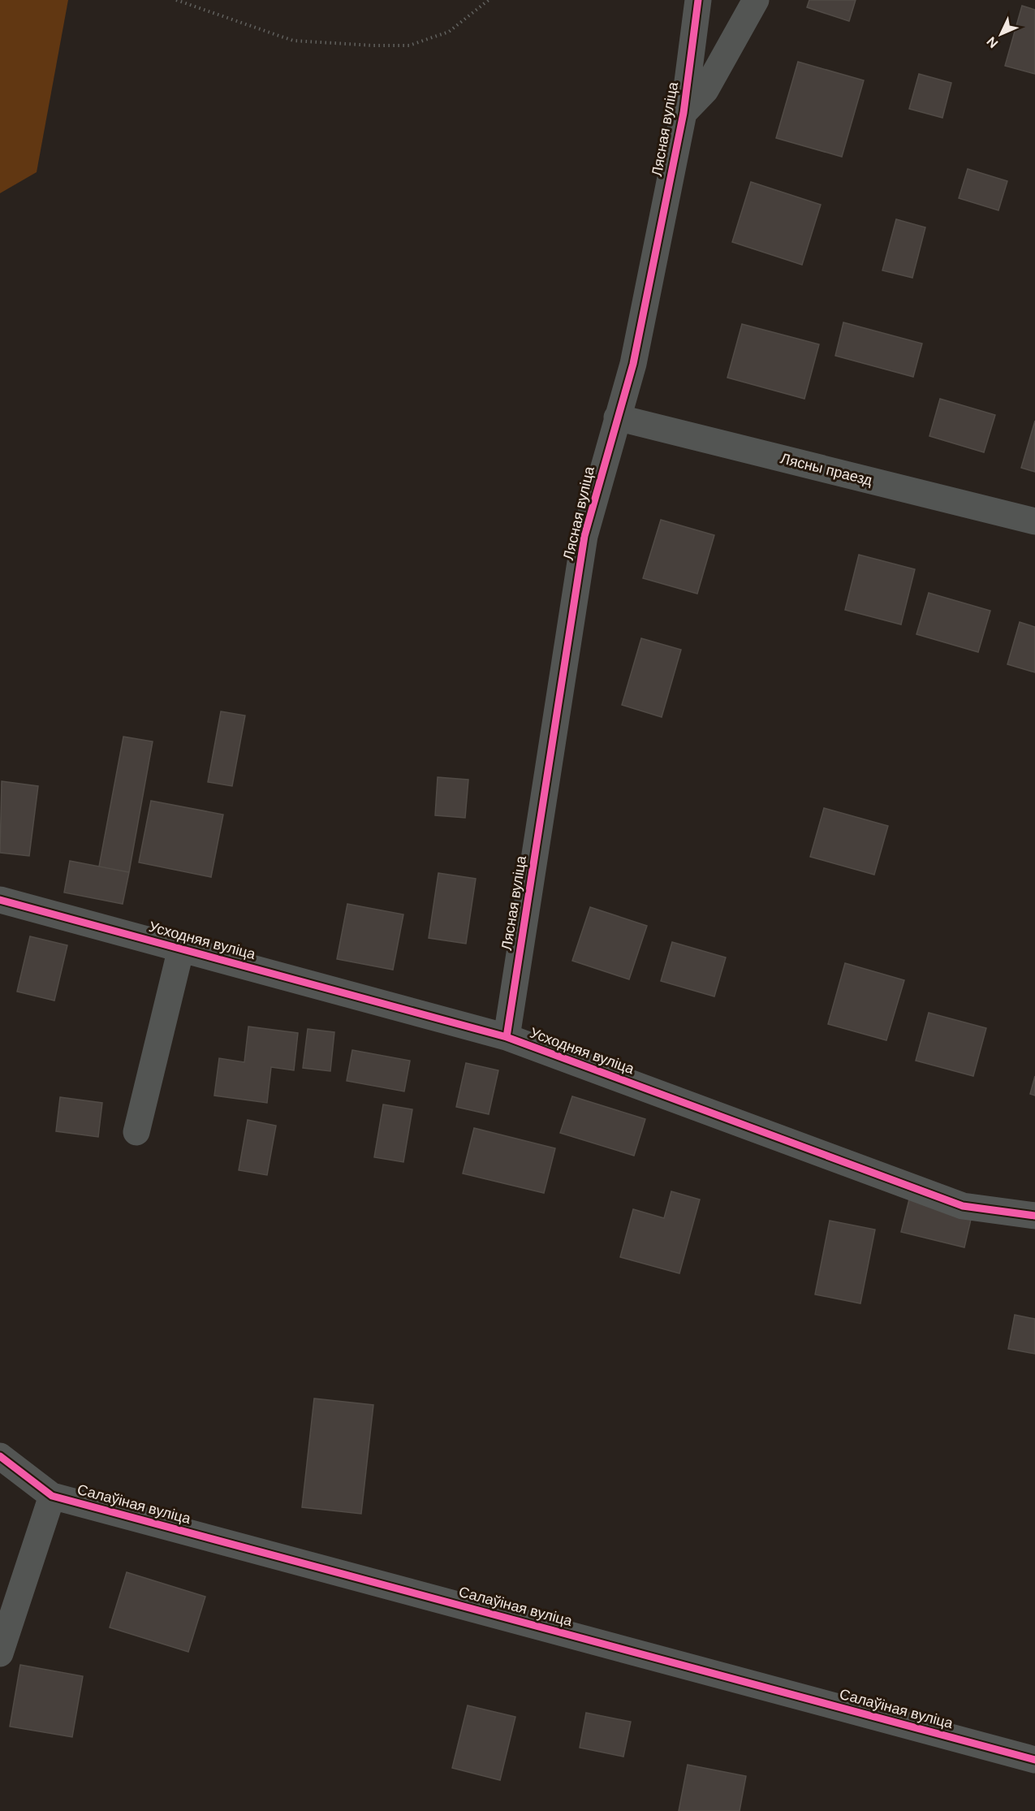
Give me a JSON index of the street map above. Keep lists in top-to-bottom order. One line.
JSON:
{"streets":{"street":["Лясная вуліца","Лясны праезд","Усходняя вуліца","Салаўіная вуліца"]},"crossings":[["Лясная вуліца","Лясны праезд"],["Лясная вуліца","Усходняя вуліца"]],"north":"bottom left"}
